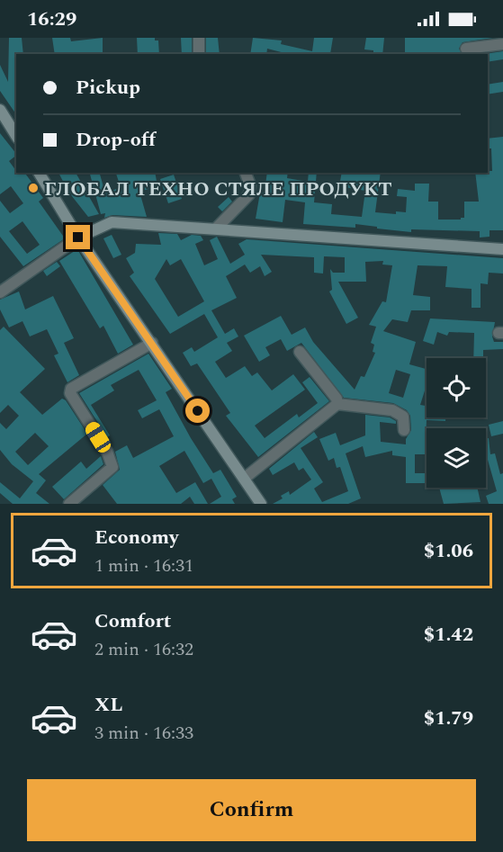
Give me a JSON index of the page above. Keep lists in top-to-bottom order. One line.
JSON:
{"places":["ГЛОБАЛ ТЕХНО СТЯЛЕ ПРОДУКТ"],"page":{"status":"16:29","banner":["Pickup","Drop-off"],"list":[{"name":"Economy","note":"1 min · 16:31","value":"$1.06"},{"name":"Comfort","note":"2 min · 16:32","value":"$1.42"},{"name":"XL","note":"3 min · 16:33","value":"$1.79"}],"buttons":"Confirm"}}
